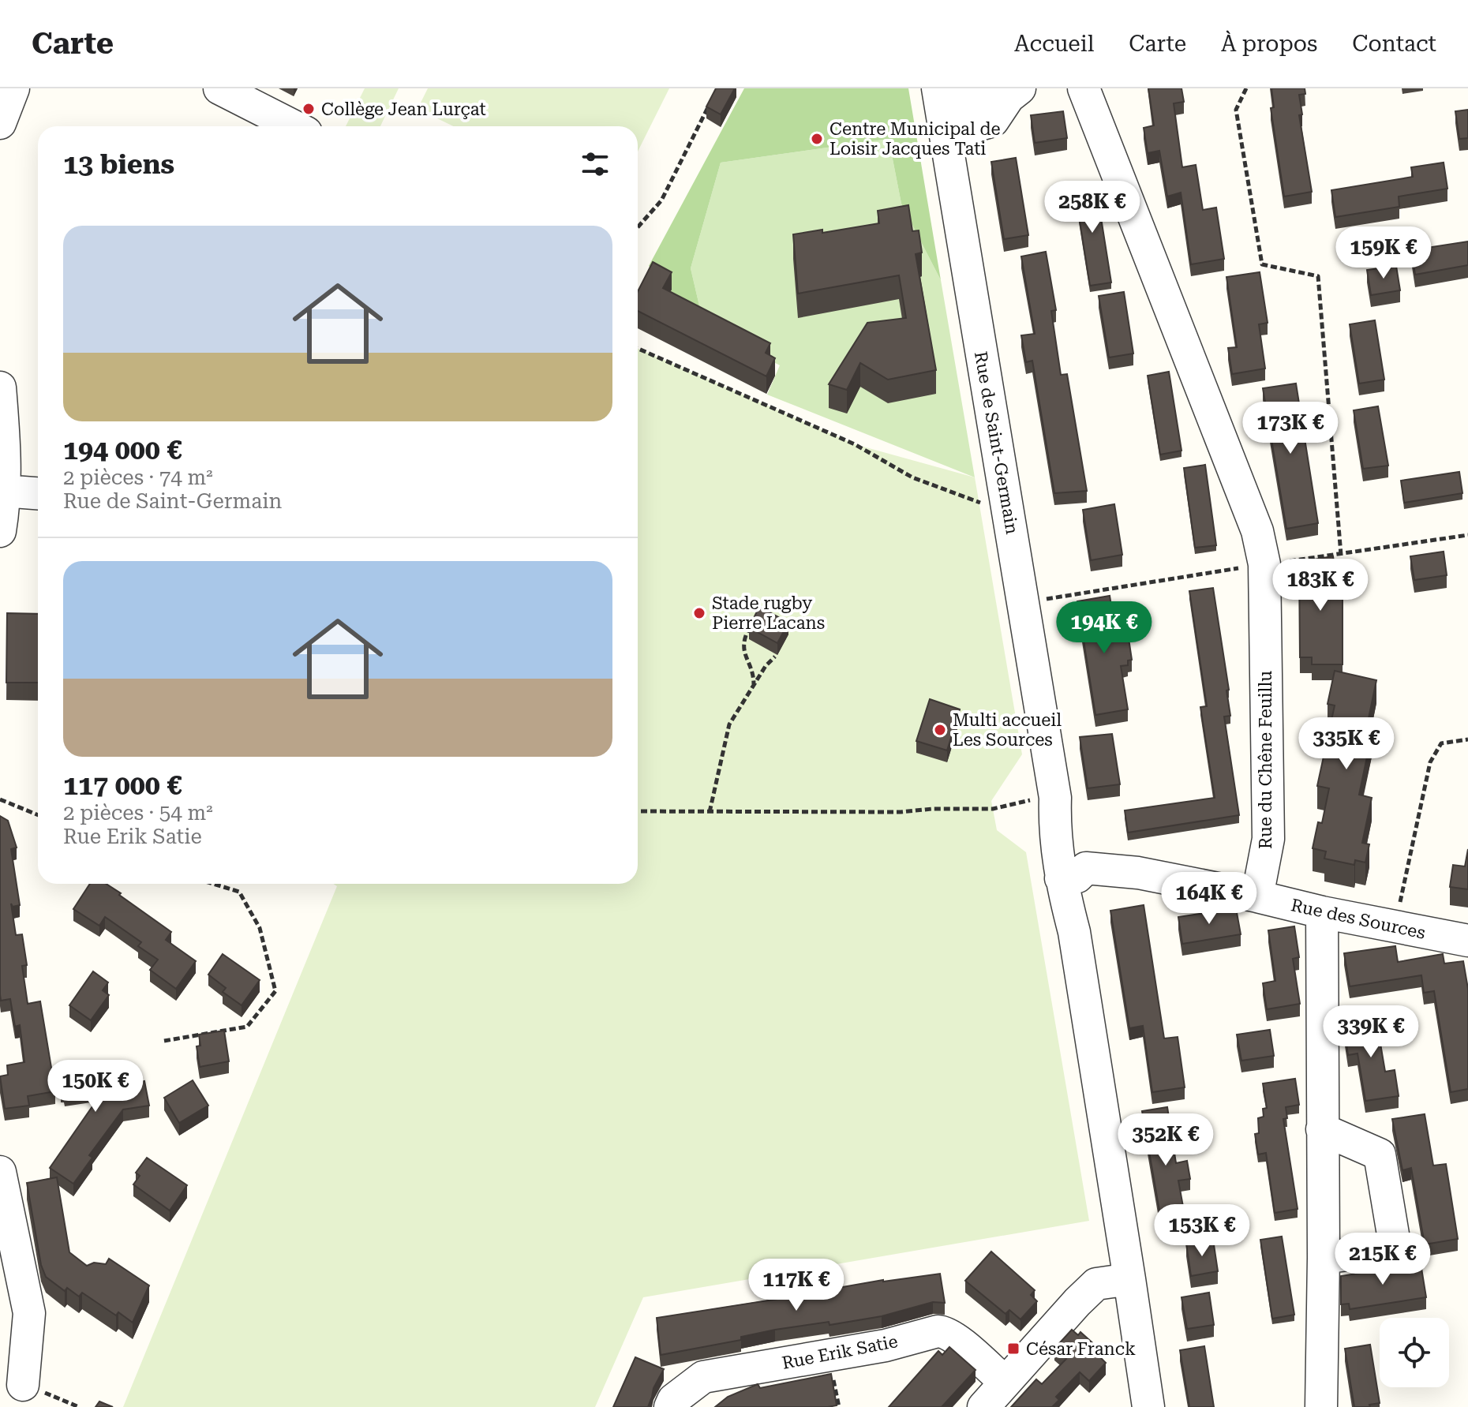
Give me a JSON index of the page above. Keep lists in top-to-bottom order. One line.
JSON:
{"streets":{"street":["Rue de Saint-Germain","Rue du Chêne Feuillu","Rue des Sources","Rue Erik Satie"]},"crossings":[["Rue de Saint-Germain","Rue des Sources"],["Rue du Chêne Feuillu","Rue des Sources"]],"places":{"other":["Collège Jean Lurçat","Centre Municipal de Loisir Jacques Tati","Stade rugby Pierre Lacans","Multi accueil Les Sources"],"transit":["César Franck"]},"page":{"header":"Carte","nav":["Accueil","Carte","À propos","Contact"],"heading":"13 biens","price":["258K €","159K €","173K €","183K €","194K €","335K €","164K €","339K €","150K €","352K €","153K €","215K €","117K €"],"list":[{"name":"194 000 €","note":"2 pièces · 74 m² · Rue de Saint-Germain"},{"name":"117 000 €","note":"2 pièces · 54 m² · Rue Erik Satie"}]}}
